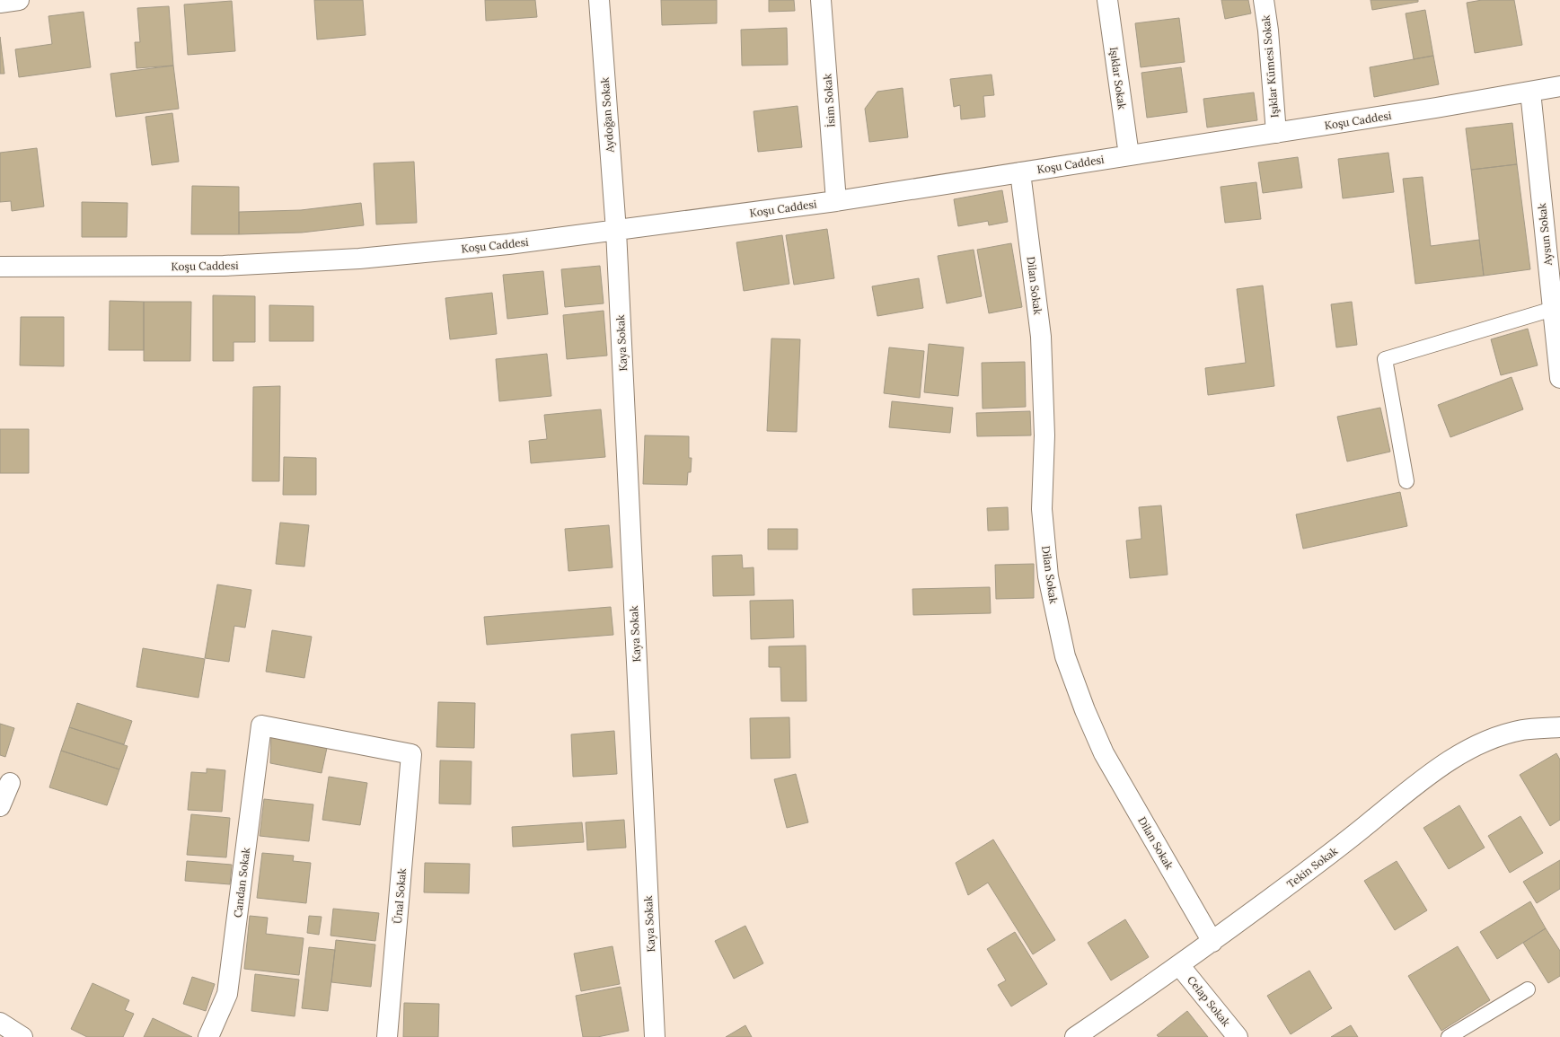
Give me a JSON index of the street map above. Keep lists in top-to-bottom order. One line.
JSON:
{"streets":{"street":["Işıklar Kümesi Sokak","Işıklar Sokak","İsim Sokak","Aydoğan Sokak","Koşu Caddesi","Aysun Sokak","Dilan Sokak","Kaya Sokak","Tekin Sokak","Candan Sokak","Ünal Sokak","Celap Sokak"]},"crossings":[["Işıklar Kümesi Sokak","Koşu Caddesi"],["Işıklar Sokak","Koşu Caddesi"],["İsim Sokak","Koşu Caddesi"],["Aydoğan Sokak","Koşu Caddesi"],["Aydoğan Sokak","Kaya Sokak"],["Koşu Caddesi","Aysun Sokak"],["Koşu Caddesi","Dilan Sokak"],["Koşu Caddesi","Kaya Sokak"],["Dilan Sokak","Tekin Sokak"],["Tekin Sokak","Celap Sokak"],["Candan Sokak","Ünal Sokak"]]}
